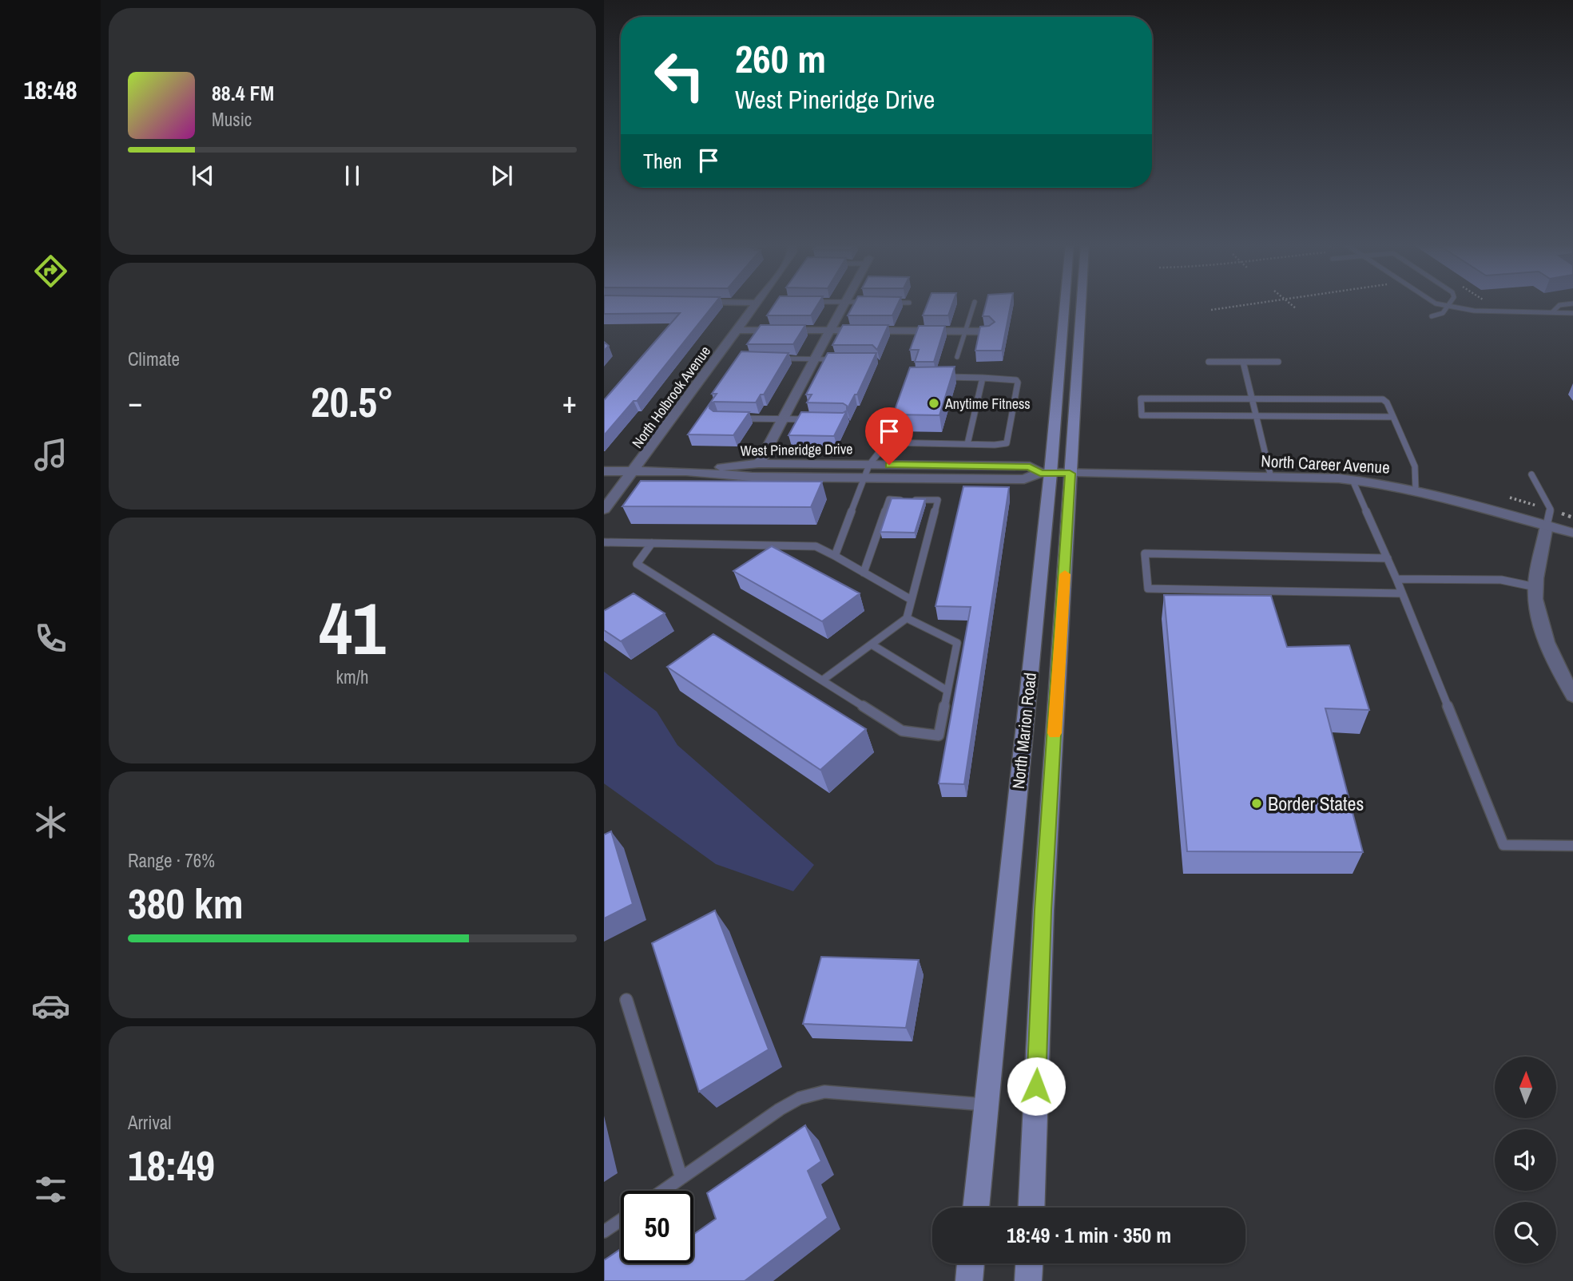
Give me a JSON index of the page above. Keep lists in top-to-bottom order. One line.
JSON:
{"streets":{"main road":["North Marion Road"],"street":["North Holbrook Avenue","West Pineridge Drive","North Career Avenue"]},"crossings":[["North Holbrook Avenue","West Pineridge Drive"],["West Pineridge Drive","North Career Avenue"],["West Pineridge Drive","North Marion Road"],["North Career Avenue","North Marion Road"]],"places":["Anytime Fitness","Border States"],"north":"top","page":{"tabs":"18:48","turn":["260 m","West Pineridge Drive"],"song":["88.4 FM","Music"],"then":"Then","tile":["Climate",["41","km/h"],["Range · 76%","380 km"],["Arrival","18:49"]],"heat":["−","20.5°","+"],"limit":"50","trip":"18:49 · 1 min · 350 m"}}
